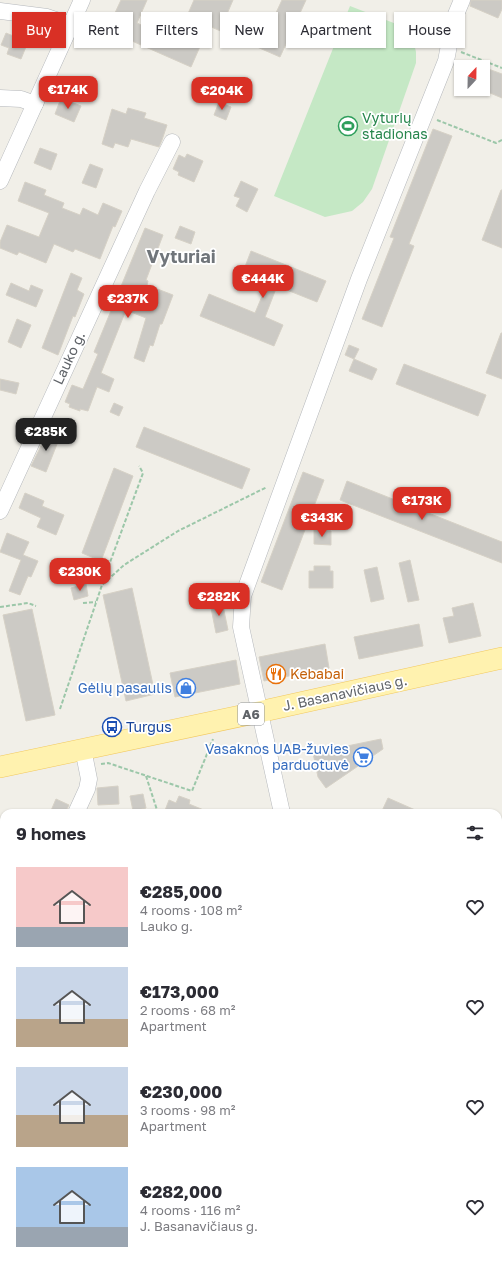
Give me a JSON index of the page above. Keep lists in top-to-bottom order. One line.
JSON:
{"streets":{"main road":["J. Basanavičiaus g.","A6"],"street":["Lauko g."]},"districts":["Vyturiai"],"places":{"sports":["Vyturių stadionas"],"restaurant":["Kebabai"],"shop":["Gėlių pasaulis"],"bus stop":["Turgus"],"supermarket":["Vasaknos UAB-žuvies parduotuvė"]},"north":"top","page":{"chip":["Buy","Rent","Filters","New","Apartment","House"],"price":["€174K","€204K","€444K","€237K","€285K","€173K","€343K","€230K","€282K"],"heading":"9 homes","list":[{"name":"€285,000","note":"4 rooms · 108 m² · Lauko g."},{"name":"€173,000","note":"2 rooms · 68 m² · Apartment"},{"name":"€230,000","note":"3 rooms · 98 m² · Apartment"},{"name":"€282,000","note":"4 rooms · 116 m² · J. Basanavičiaus g."}]}}
